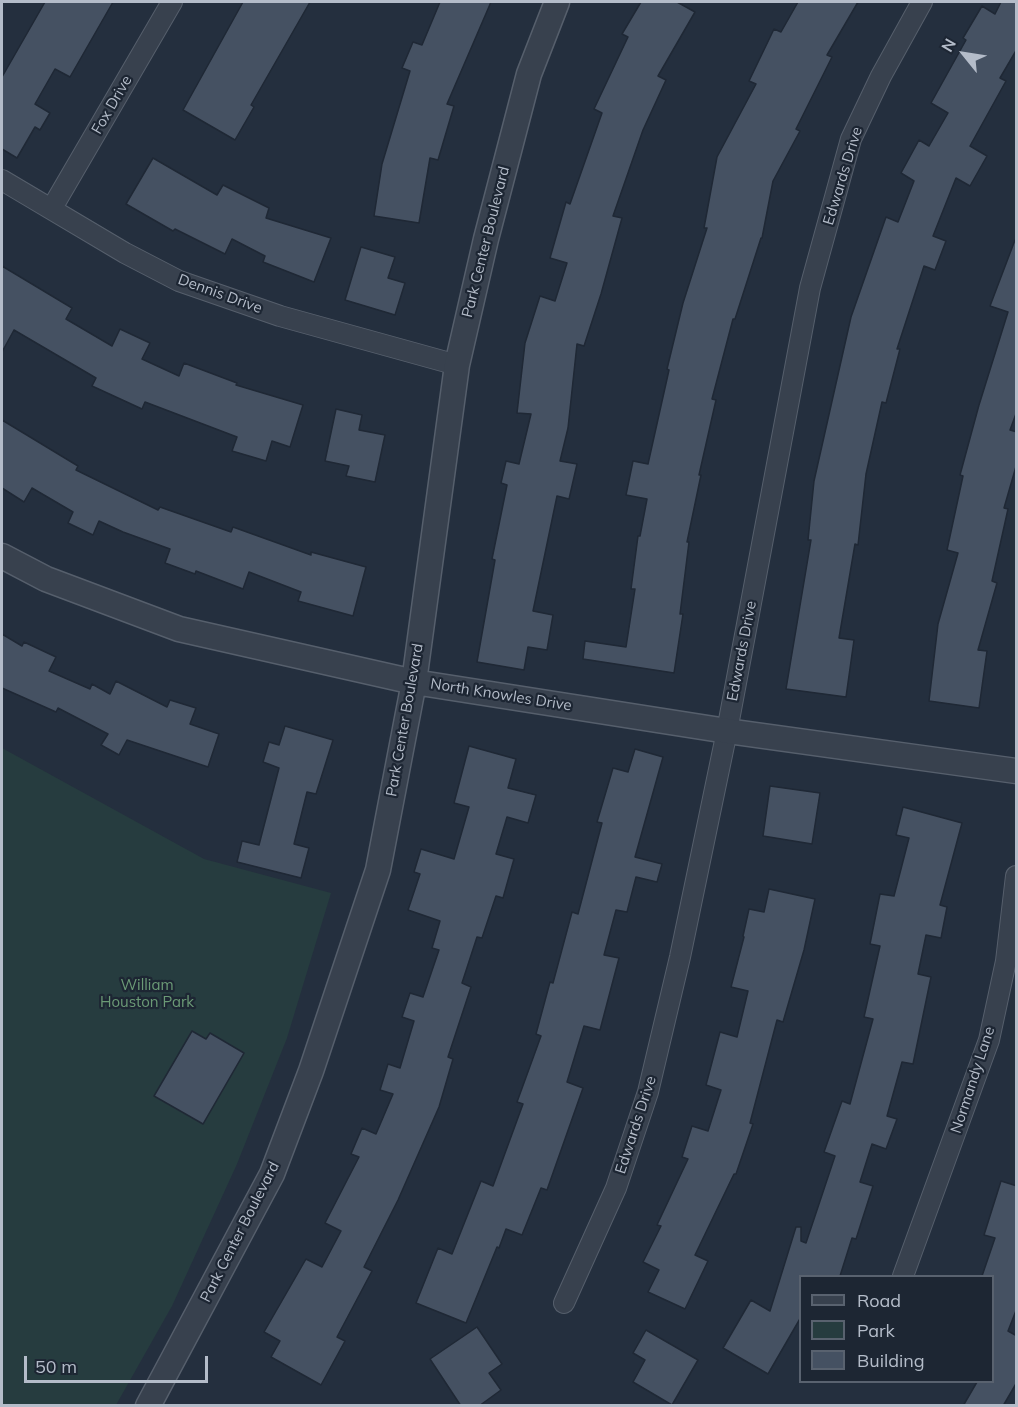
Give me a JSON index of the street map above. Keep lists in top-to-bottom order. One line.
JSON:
{"streets":{"street":["Fox Drive","Edwards Drive","Park Center Boulevard","Dennis Drive","North Knowles Drive","Normandy Lane"]},"crossings":[["Fox Drive","Dennis Drive"],["Edwards Drive","North Knowles Drive"],["Park Center Boulevard","Dennis Drive"],["Park Center Boulevard","North Knowles Drive"]],"parks":["William Houston Park"],"legend":["Road","Park","Building"],"scale_bar":"50 m","north":"top left"}
